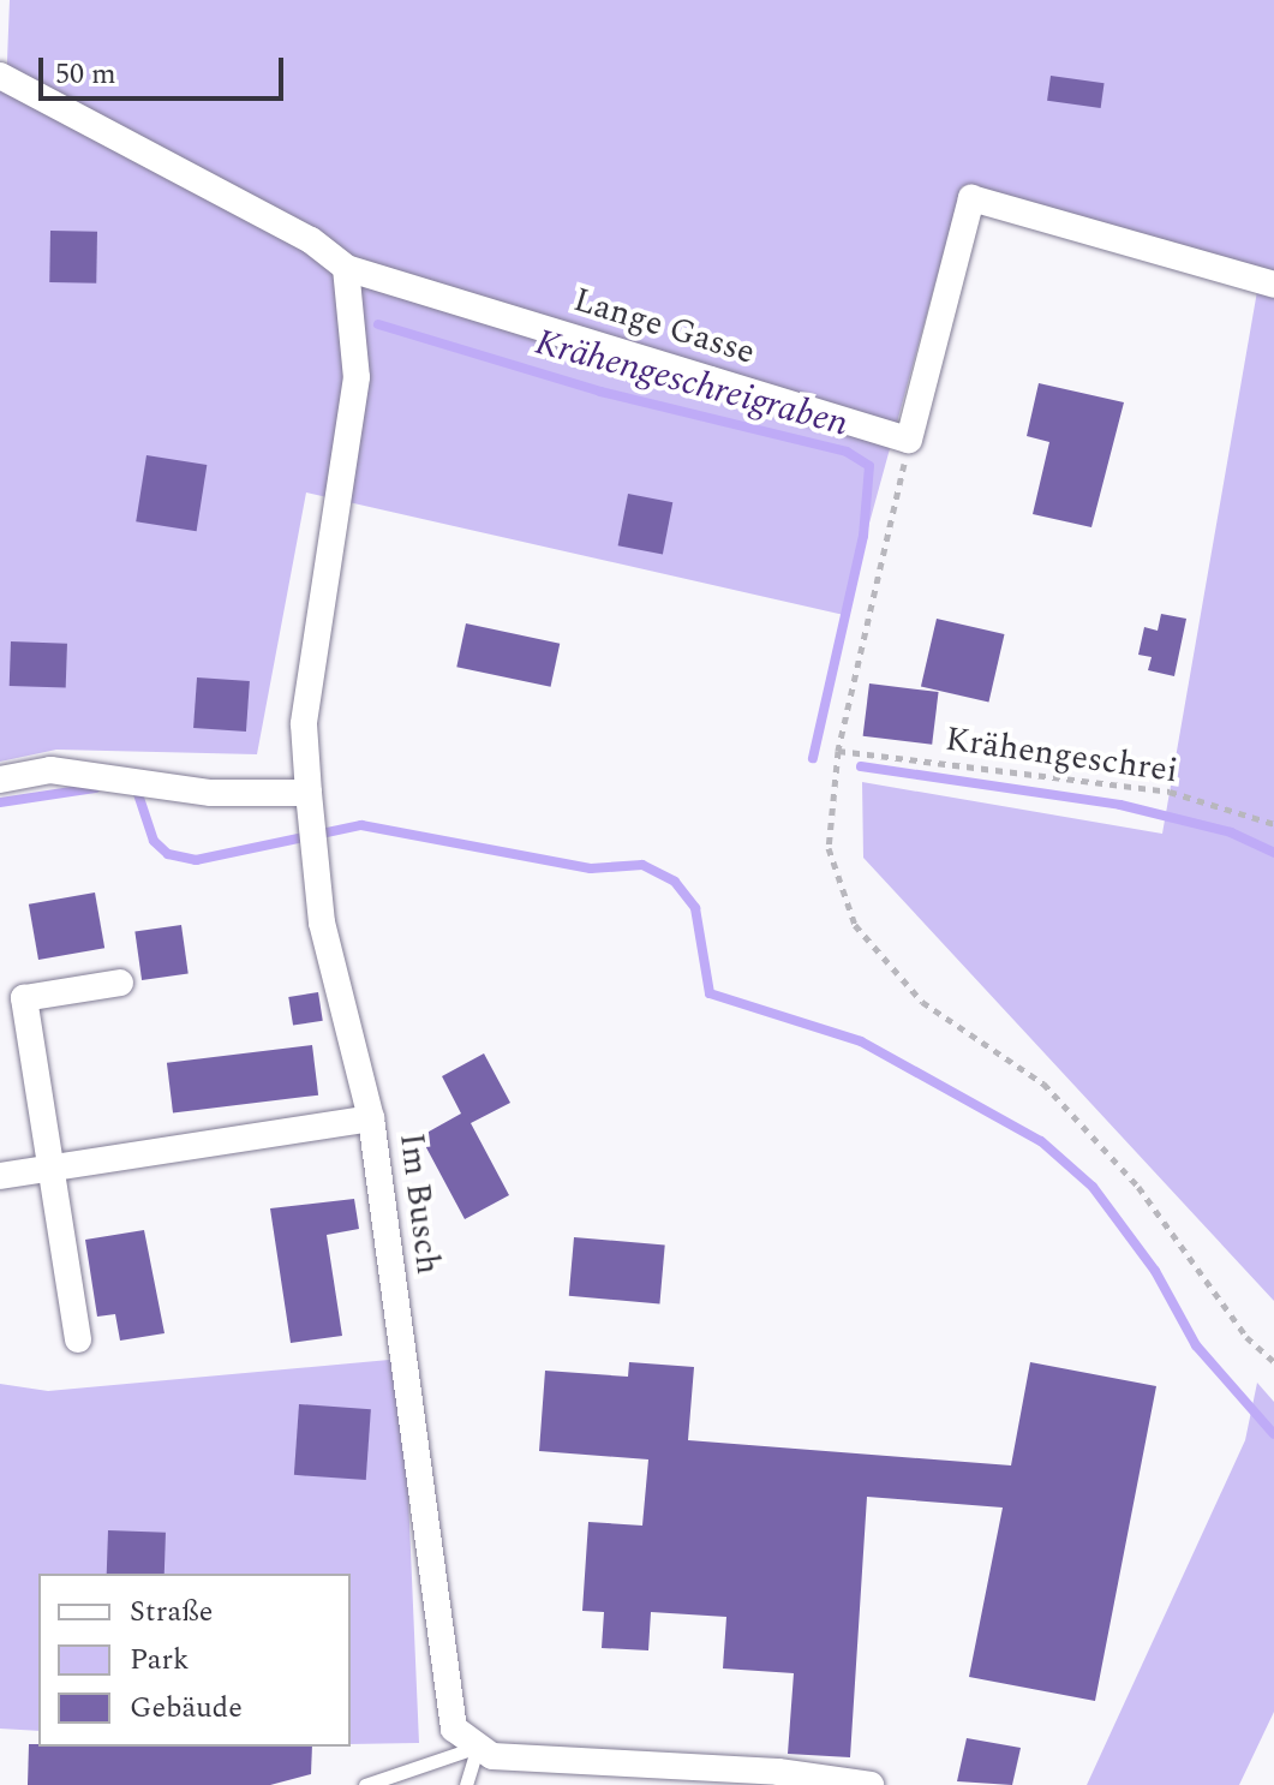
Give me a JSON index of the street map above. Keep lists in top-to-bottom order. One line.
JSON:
{"streets":{"street":["Lange Gasse","Im Busch"],"path":["Krähengeschrei"]},"crossings":[["Lange Gasse","Im Busch"]],"water":["Krähengeschreigraben"],"legend":["Straße","Park","Gebäude"],"scale_bar":"50 m"}
